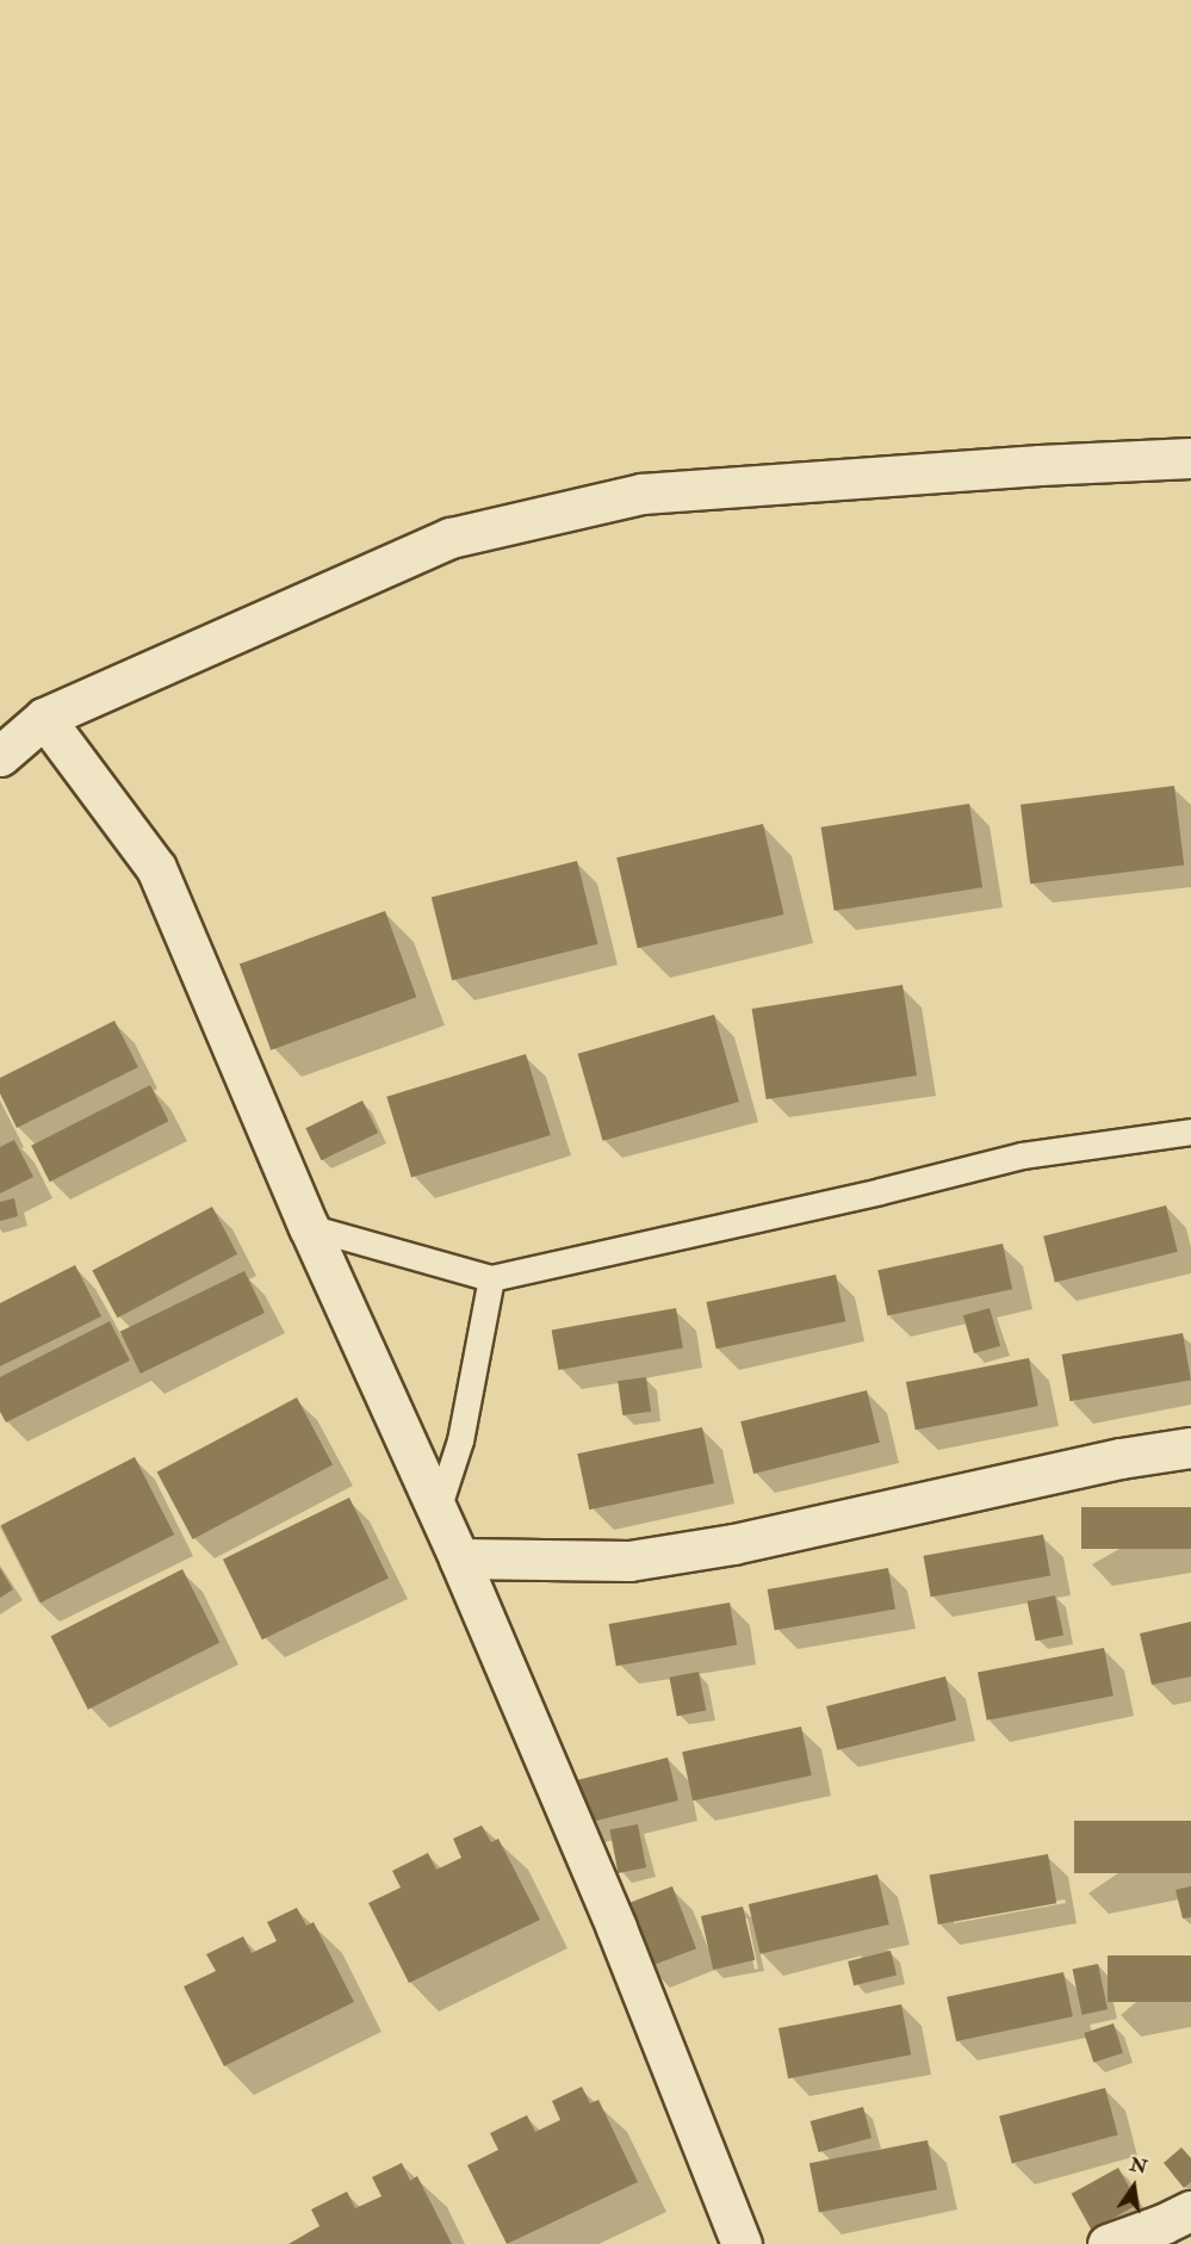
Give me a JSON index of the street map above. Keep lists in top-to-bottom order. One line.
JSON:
{"north":"top"}
